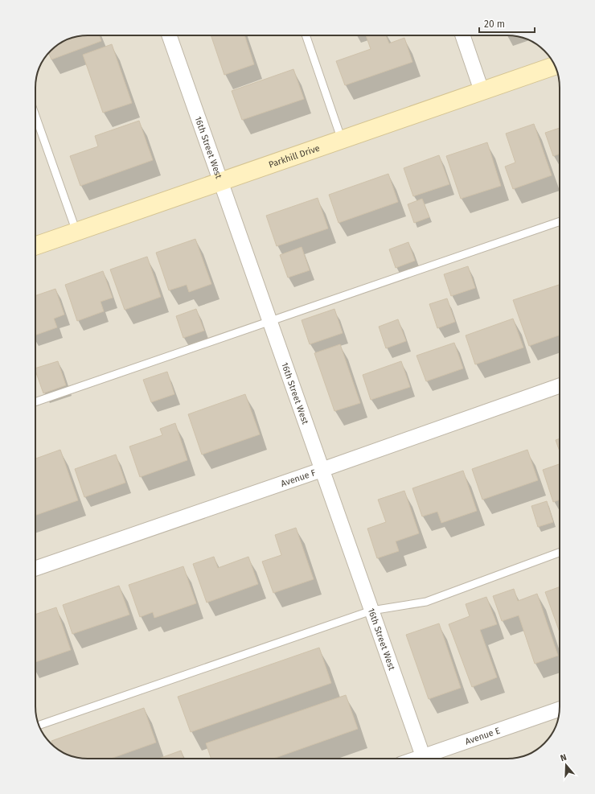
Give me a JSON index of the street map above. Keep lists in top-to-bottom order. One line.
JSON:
{"streets":{"street":["16th Street West","Parkhill Drive","Avenue F","Avenue E"]},"crossings":[["16th Street West","Parkhill Drive"],["16th Street West","Avenue F"],["16th Street West","Avenue E"]],"scale_bar":"20 m","north":"top"}
